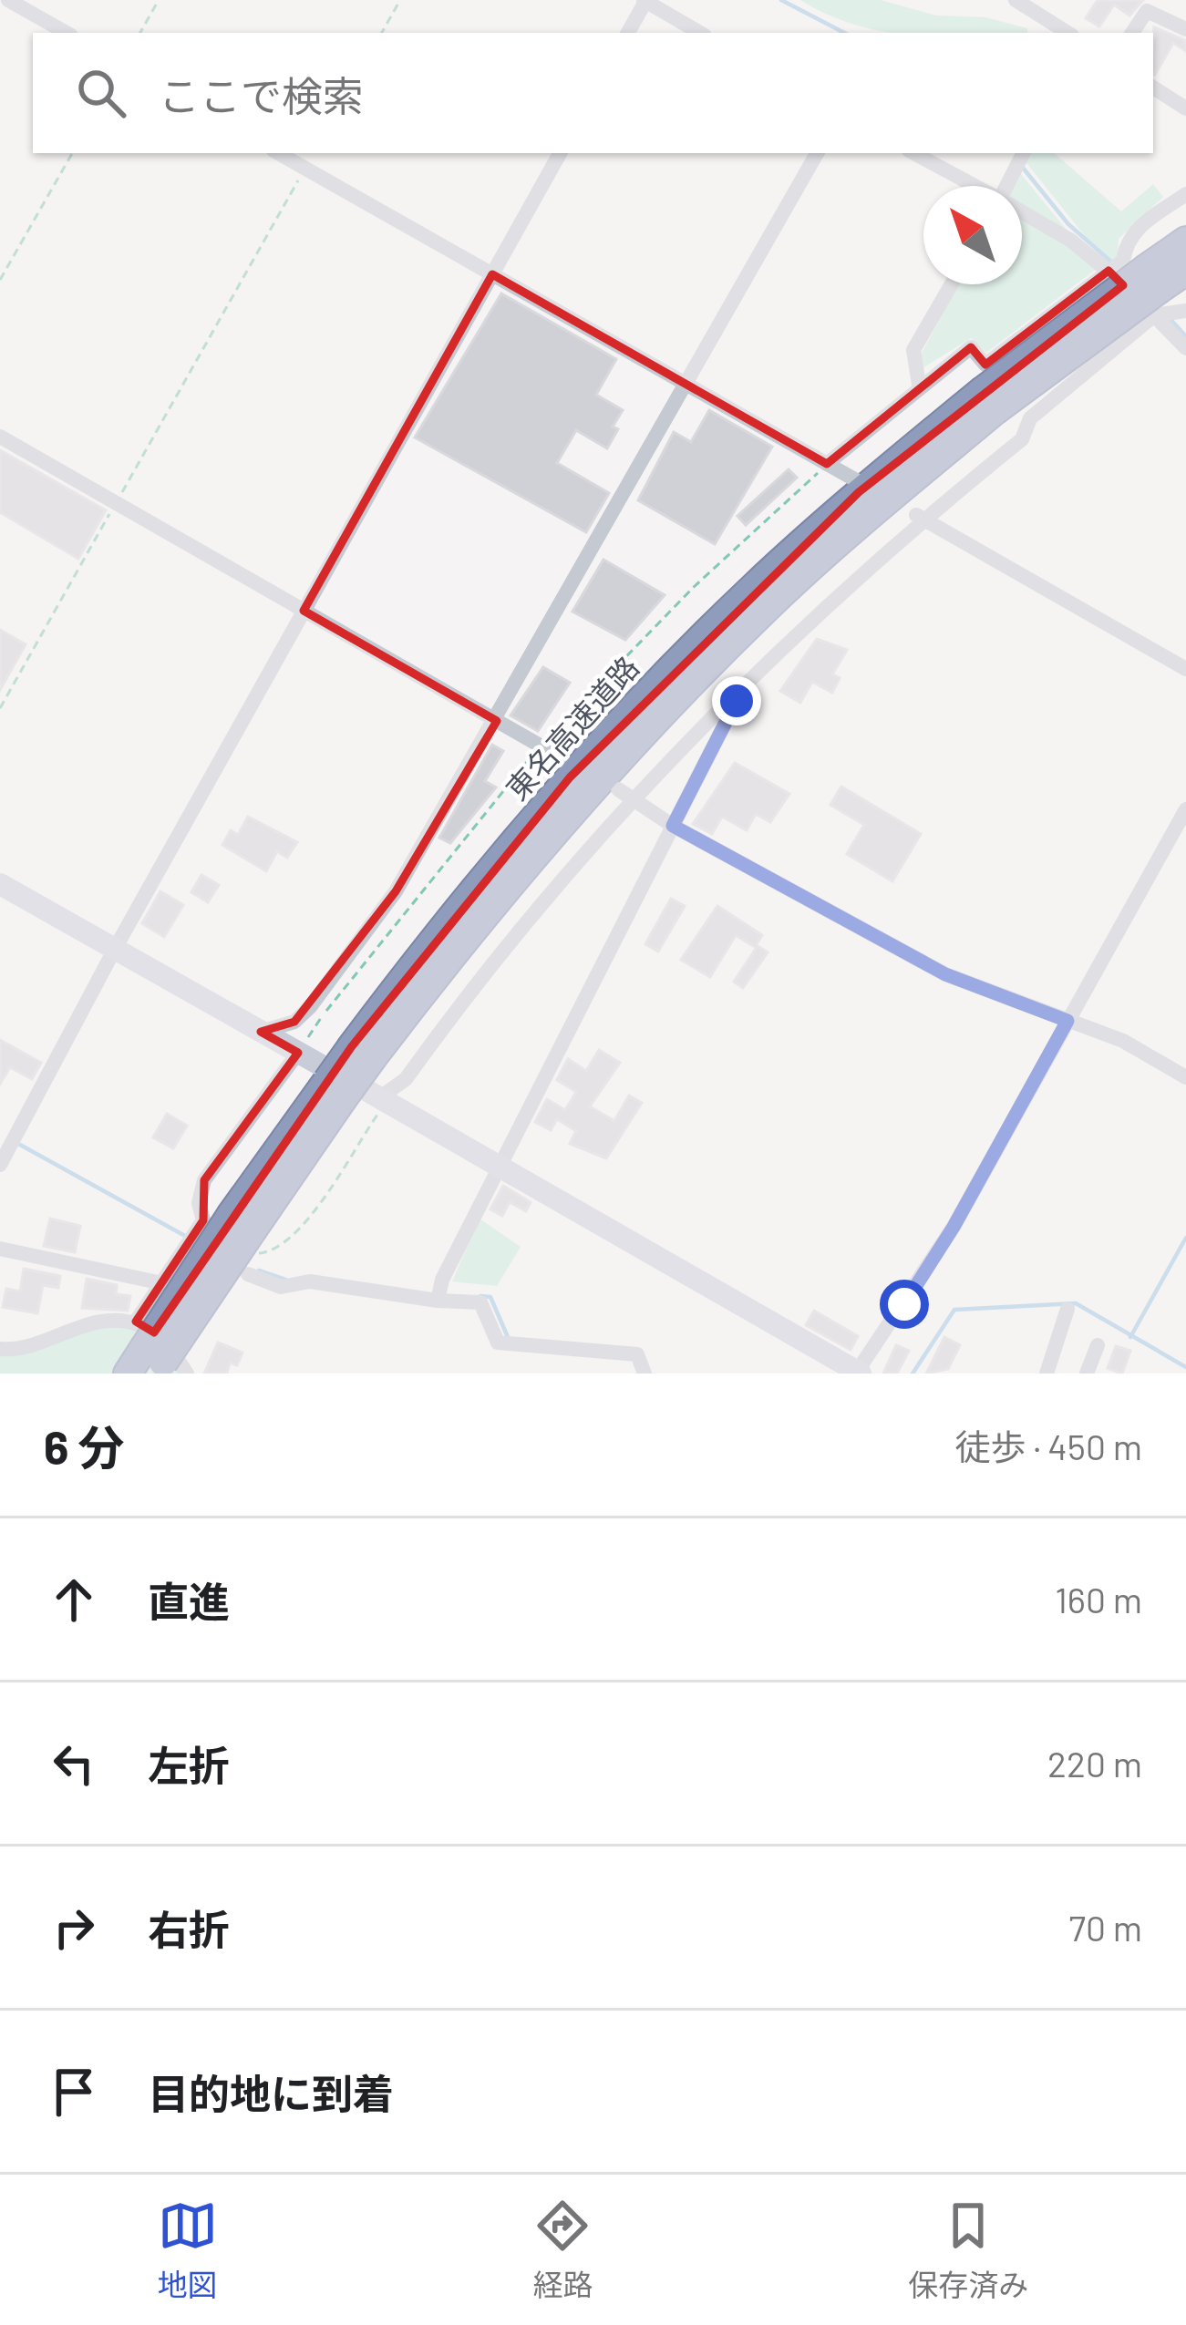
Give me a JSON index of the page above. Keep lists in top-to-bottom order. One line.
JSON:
{"streets":{"highway":["東名高速道路"]},"north":"top left","page":{"search":"ここで検索","heading":["6 分","徒歩 · 450 m"],"list":[["直進","160 m"],["左折","220 m"],["右折","70 m"],"目的地に到着"],"nav":["地図","経路","保存済み"]}}
